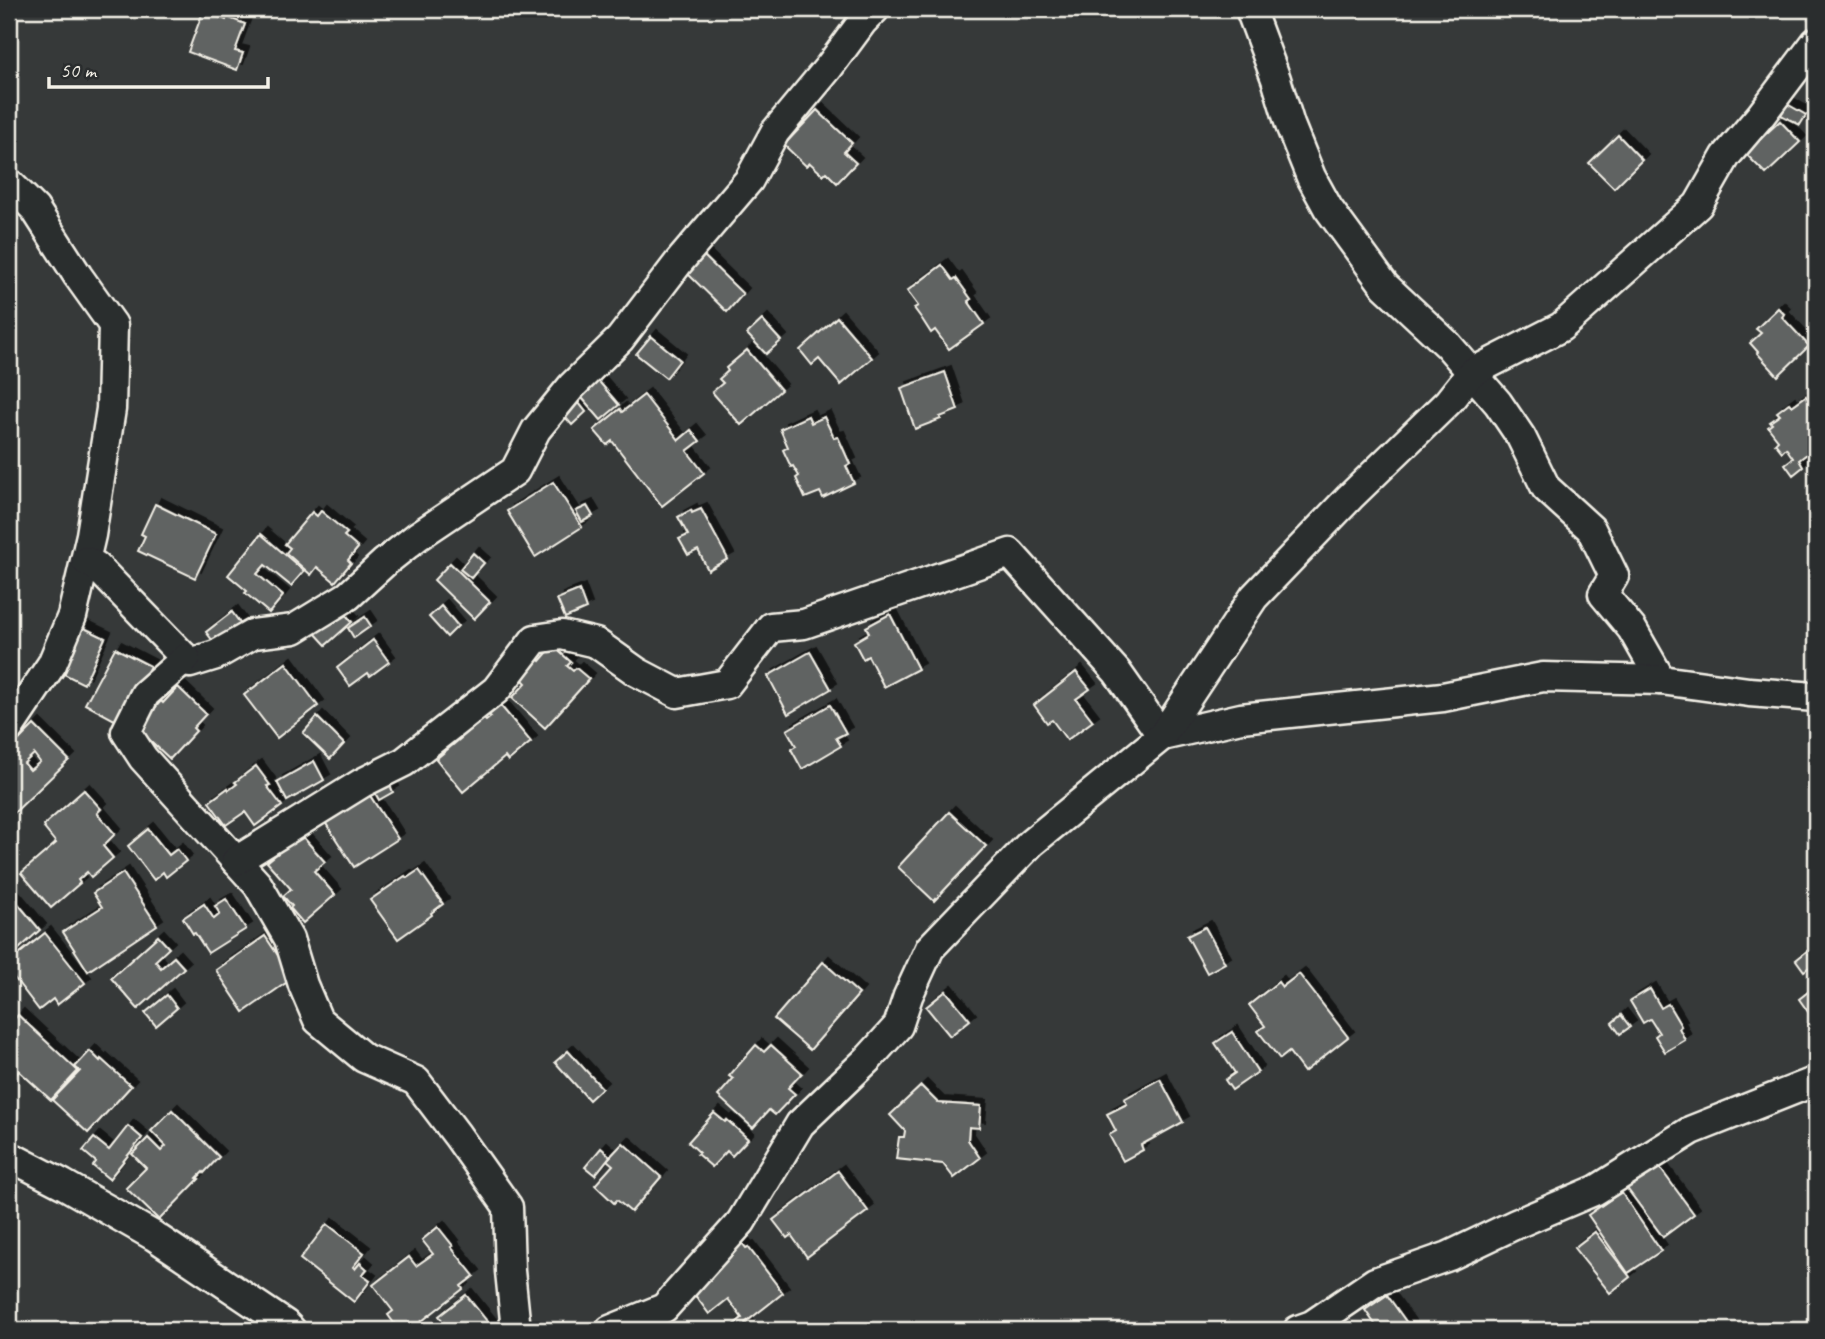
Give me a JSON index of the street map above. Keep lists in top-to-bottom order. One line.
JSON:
{"scale_bar":"50 m"}
